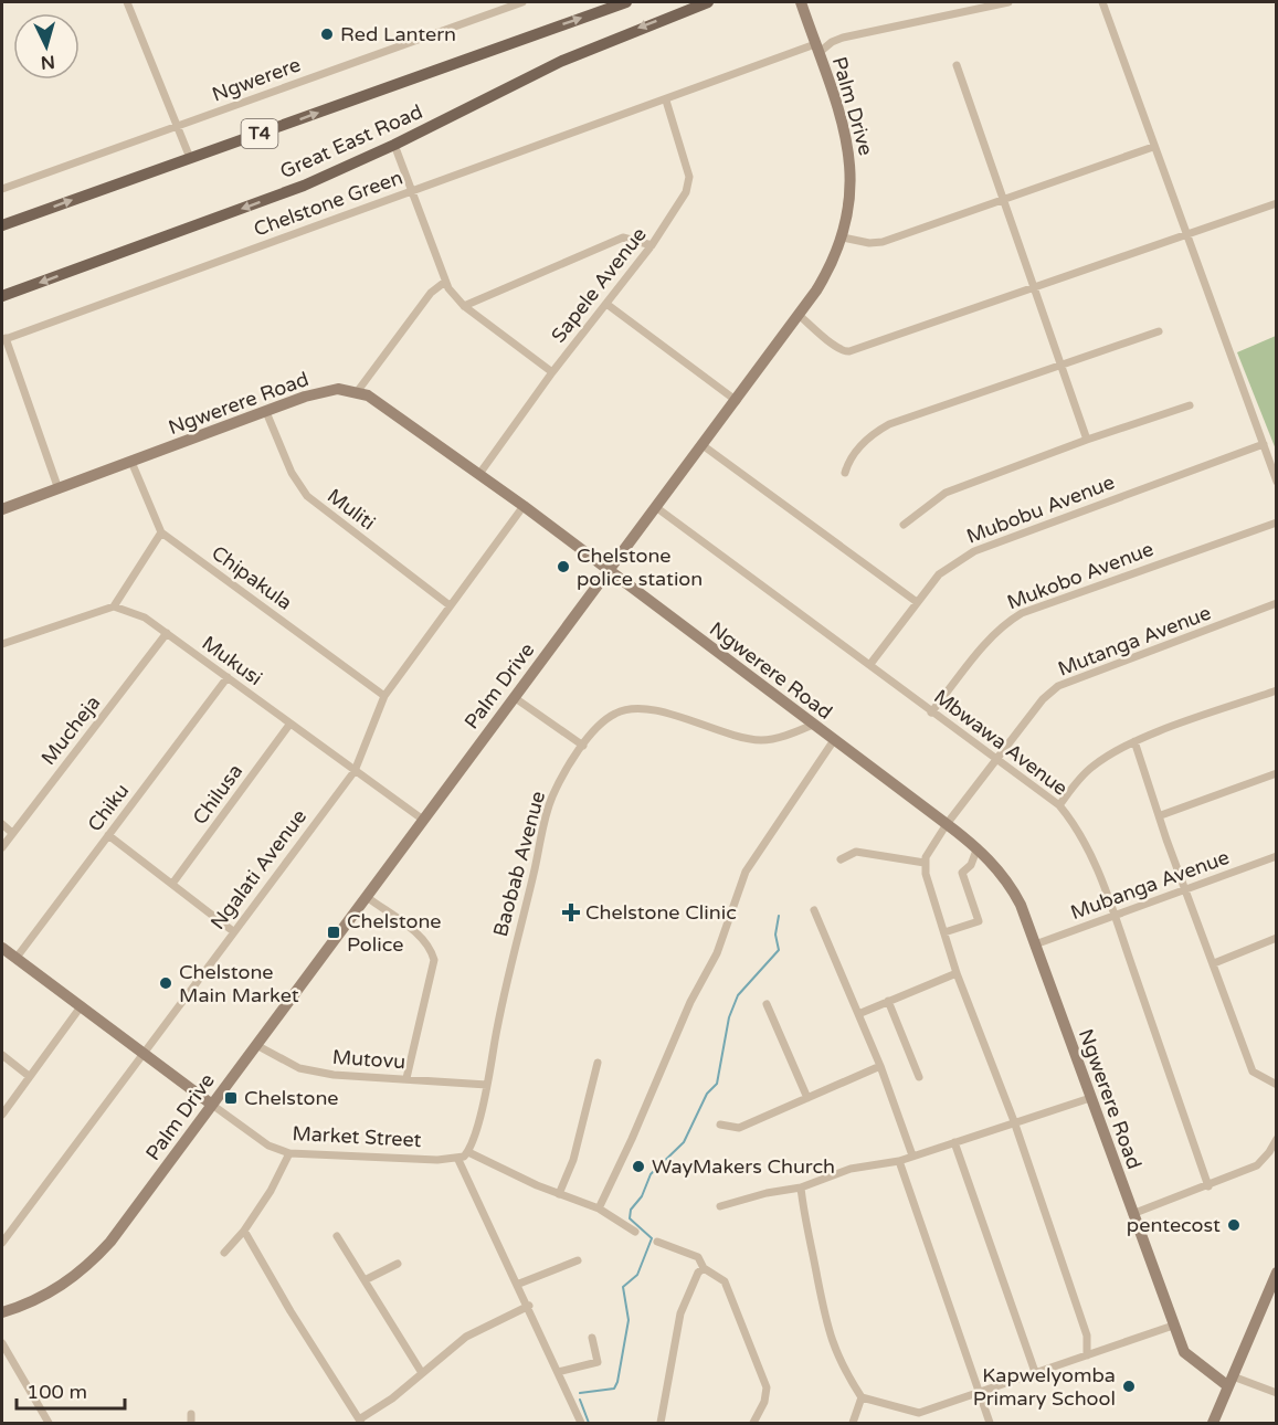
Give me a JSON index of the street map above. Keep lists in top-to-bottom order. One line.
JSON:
{"streets":{"main road":["T4","Great East Road"],"street":["Ngwerere","Palm Drive","Chelstone Green","Sapele Avenue","Ngwerere Road","Muliti","Mubobu Avenue","Mukobo Avenue","Chipakula","Mutanga Avenue","Mukusi","Mucheja","Mbwawa Avenue","Chilusa","Chiku","Baobab Avenue","Ngalati Avenue","Mubanga Avenue","Mutovu","Market Street"]},"crossings":[["Palm Drive","Chelstone Green"],["Palm Drive","Ngwerere Road"],["Palm Drive","Mukusi"],["Palm Drive","Mbwawa Avenue"],["Palm Drive","Mutovu"],["Palm Drive","Market Street"],["Chelstone Green","Sapele Avenue"],["Sapele Avenue","Ngwerere Road"],["Ngwerere Road","Muliti"],["Ngwerere Road","Mutanga Avenue"],["Ngwerere Road","Baobab Avenue"],["Ngwerere Road","Ngalati Avenue"],["Ngwerere Road","Mubanga Avenue"],["Muliti","Ngalati Avenue"],["Mubobu Avenue","Mbwawa Avenue"],["Mukobo Avenue","Mbwawa Avenue"],["Chipakula","Ngalati Avenue"],["Mutanga Avenue","Mbwawa Avenue"],["Mukusi","Mucheja"],["Mukusi","Chilusa"],["Mukusi","Chiku"],["Mukusi","Ngalati Avenue"],["Mbwawa Avenue","Mubanga Avenue"],["Chiku","Market Street"],["Baobab Avenue","Mutovu"],["Ngalati Avenue","Market Street"]],"places":{"other":["Red Lantern","Chelstone police station","Chelstone Main Market","WayMakers Church","pentecost","Kapwelyomba Primary School"],"health":["Chelstone Clinic"],"transit":["Chelstone Police","Chelstone"]},"scale_bar":"100 m","north":"bottom"}
